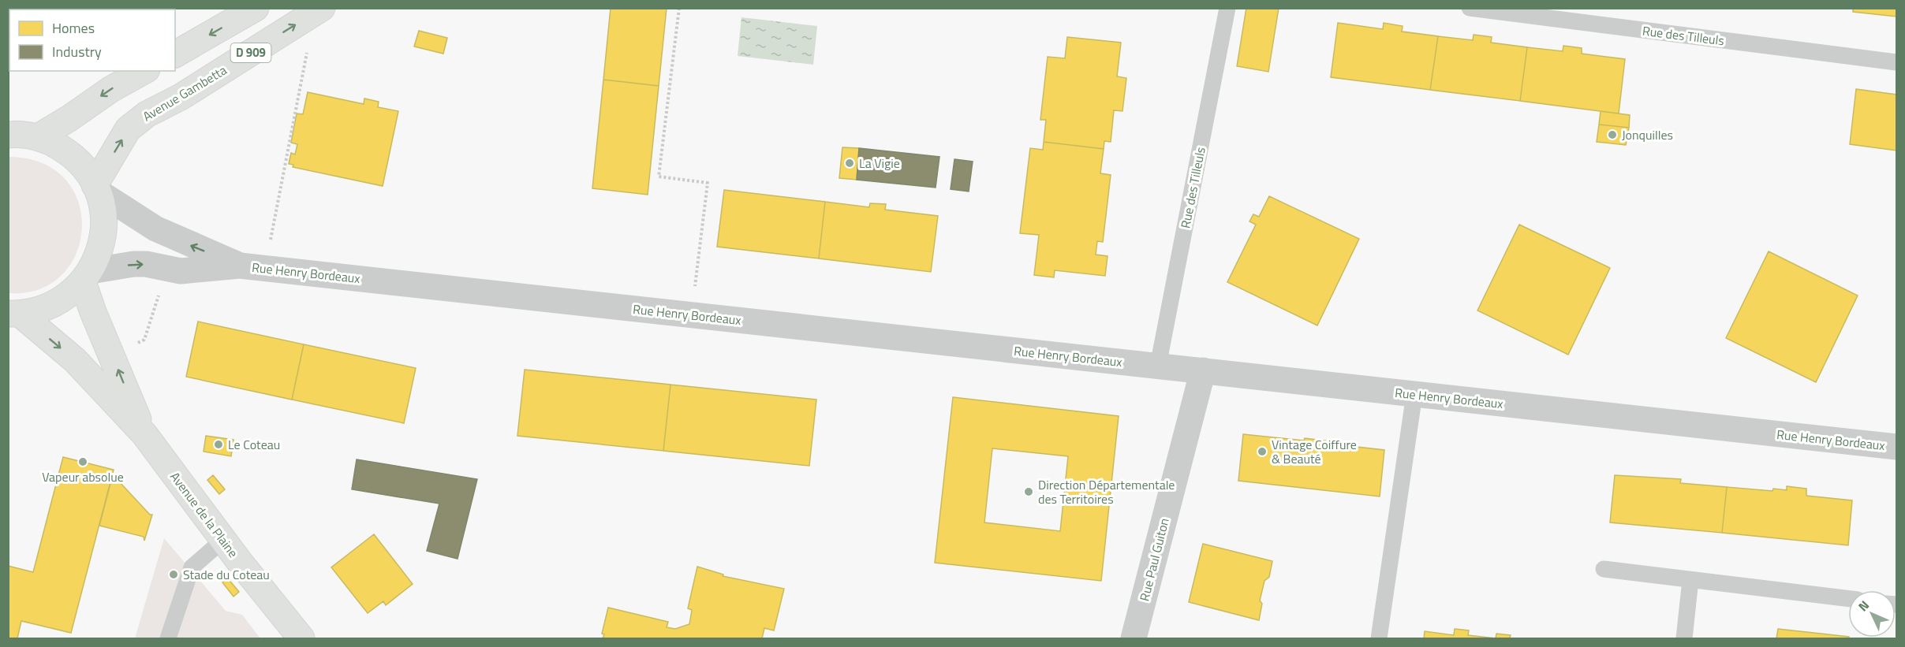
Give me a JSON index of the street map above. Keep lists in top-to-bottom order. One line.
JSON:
{"streets":{"main road":["D 909","Avenue Gambetta","Avenue de la Plaine"],"street":["Rue Henry Bordeaux","Rue Paul Guiton"],"lane":["Rue des Tilleuls"]},"crossings":[["Rue des Tilleuls","Rue Henry Bordeaux"],["Avenue Gambetta","Rue Henry Bordeaux"],["Rue Henry Bordeaux","Avenue de la Plaine"],["Rue Henry Bordeaux","Rue Paul Guiton"]],"places":["Jonquilles","La Vigie","Le Coteau","Vintage Coiffure & Beauté","Vapeur absolue","Direction Départementale des Territoires","Stade du Coteau"],"legend":["Homes","Industry"],"north":"top left"}
